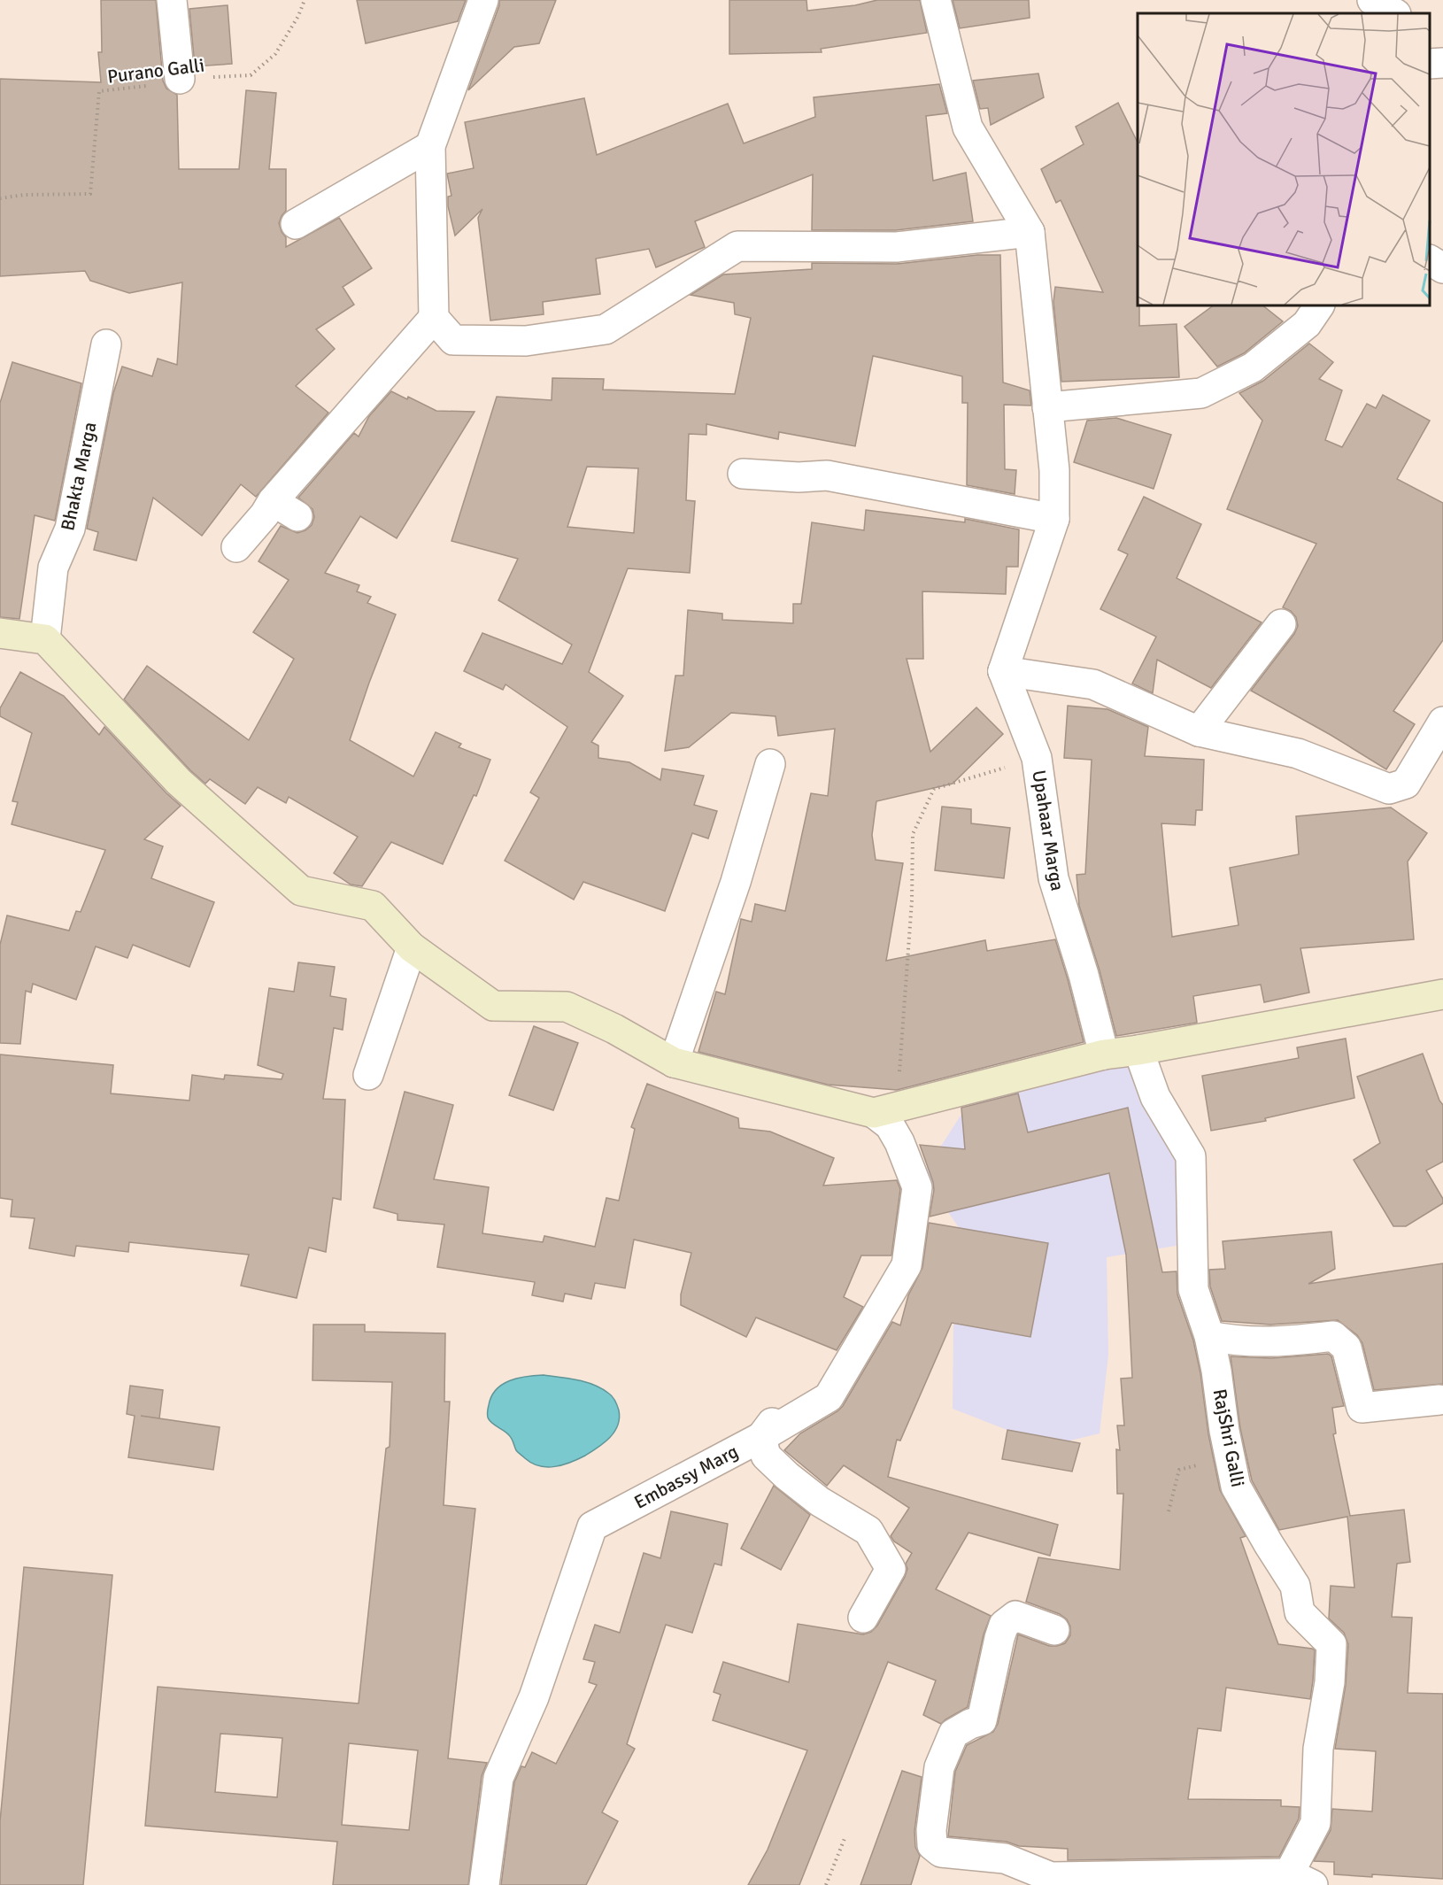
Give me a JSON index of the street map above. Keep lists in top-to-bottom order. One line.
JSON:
{"streets":{"street":["Bhakta Marga","Upahaar Marga","RajShri Galli","Embassy Marg"],"path":["Purano Galli"]}}
